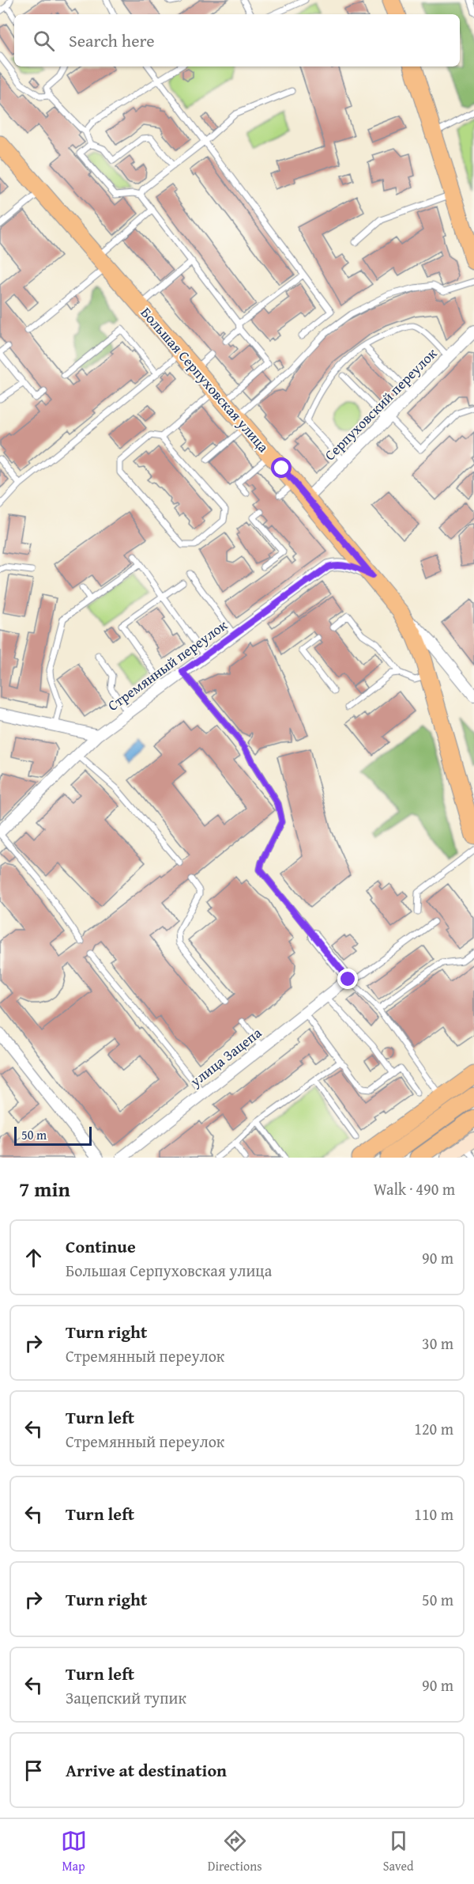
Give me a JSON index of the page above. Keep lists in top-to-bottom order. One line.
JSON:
{"streets":{"main road":["Большая Серпуховская улица"],"street":["Серпуховский переулок","Стремянный переулок","улица Зацепа"]},"crossings":[["Большая Серпуховская улица","Серпуховский переулок"],["Большая Серпуховская улица","Стремянный переулок"]],"scale_bar":"50 m","page":{"search":"Search here","scale":"50 m","heading":["7 min","Walk · 490 m"],"list":[["Continue","Большая Серпуховская улица","90 m"],["Turn right","Стремянный переулок","30 m"],["Turn left","Стремянный переулок","120 m"],["Turn left","110 m"],["Turn right","50 m"],["Turn left","Зацепский тупик","90 m"],"Arrive at destination"],"nav":["Map","Directions","Saved"]}}
